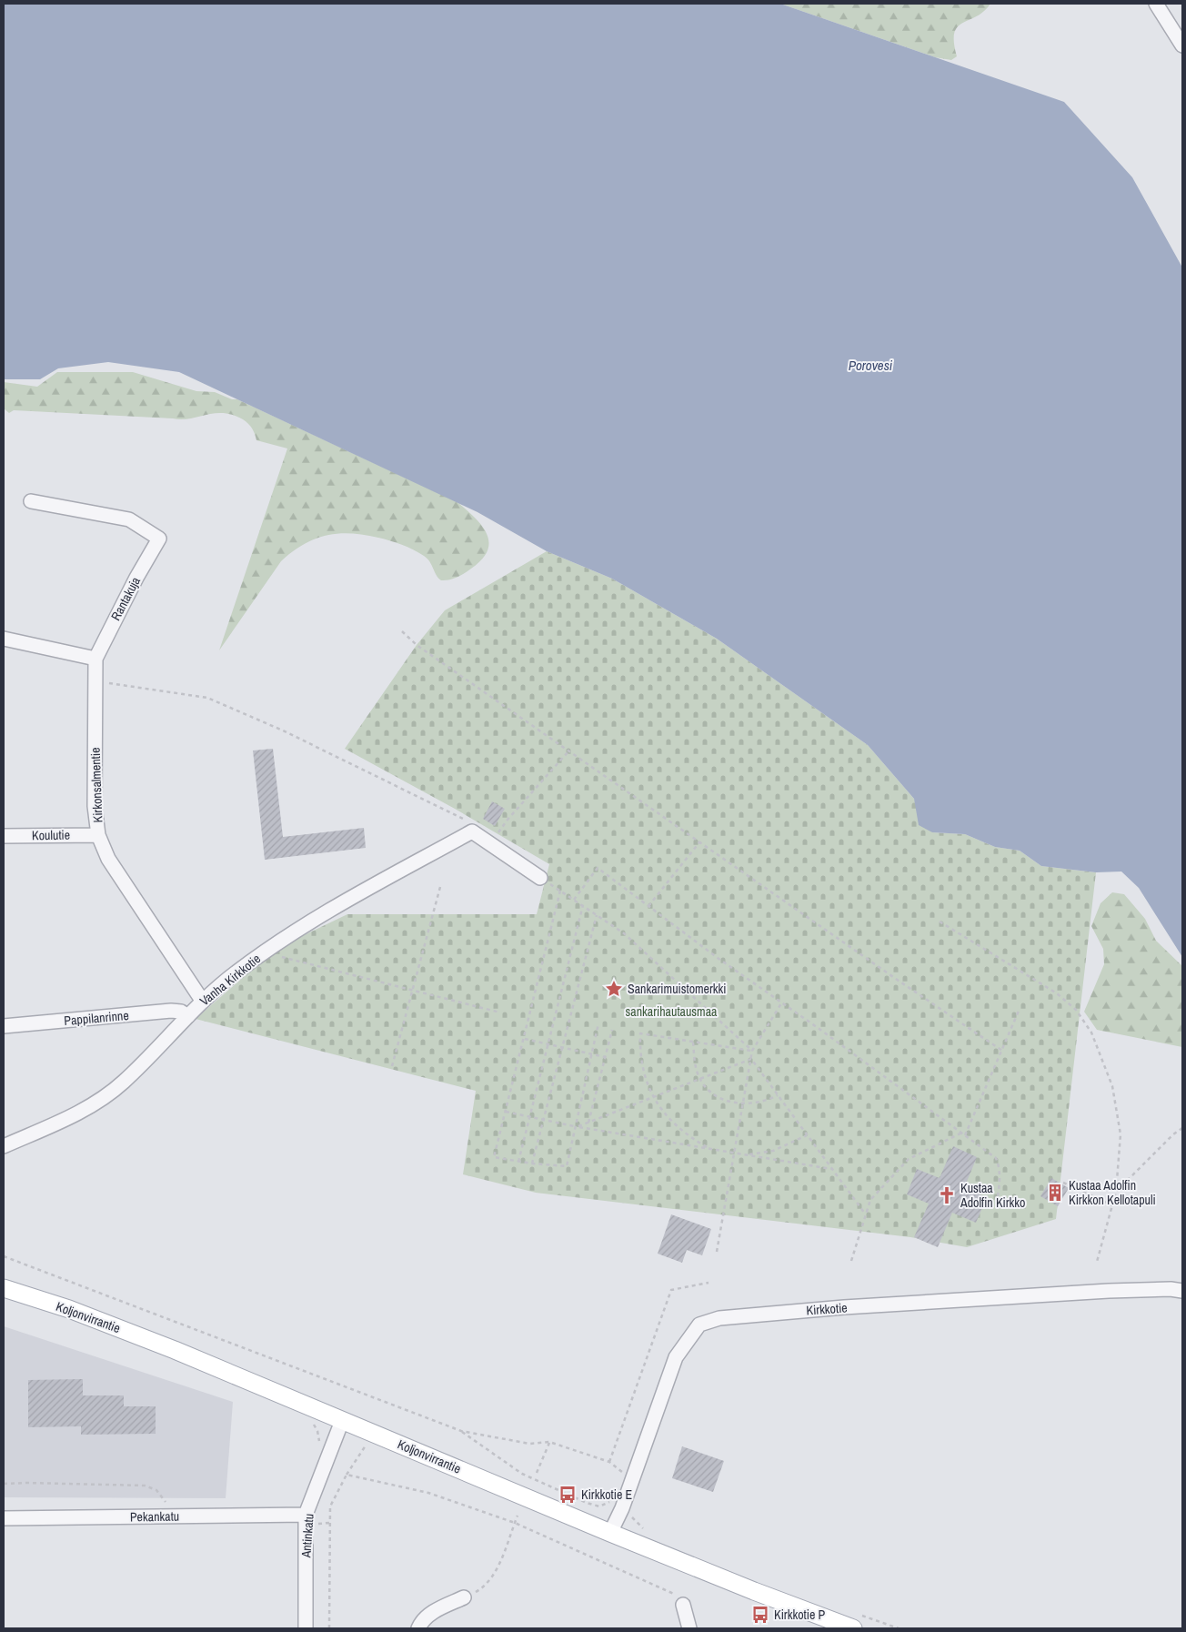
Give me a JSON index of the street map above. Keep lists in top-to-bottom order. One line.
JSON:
{"streets":{"main road":["Koljonvirrantie"],"street":["Rantakuja","Kirkonsalmentie","Koulutie","Vanha Kirkkotie","Pappilanrinne","Kirkkotie","Pekankatu","Antinkatu"]},"crossings":[["Rantakuja","Kirkonsalmentie"],["Kirkonsalmentie","Koulutie"],["Kirkonsalmentie","Vanha Kirkkotie"],["Vanha Kirkkotie","Pappilanrinne"],["Kirkkotie","Koljonvirrantie"],["Koljonvirrantie","Antinkatu"],["Pekankatu","Antinkatu"]],"water":["Porovesi"],"parks":["sankarihautausmaa"],"places":{"place":["Sankarimuistomerkki"],"building":["Kustaa Adolfin Kirkkon Kellotapuli"],"church":["Kustaa Adolfin Kirkko"],"bus stop":["Kirkkotie E","Kirkkotie P"]}}
